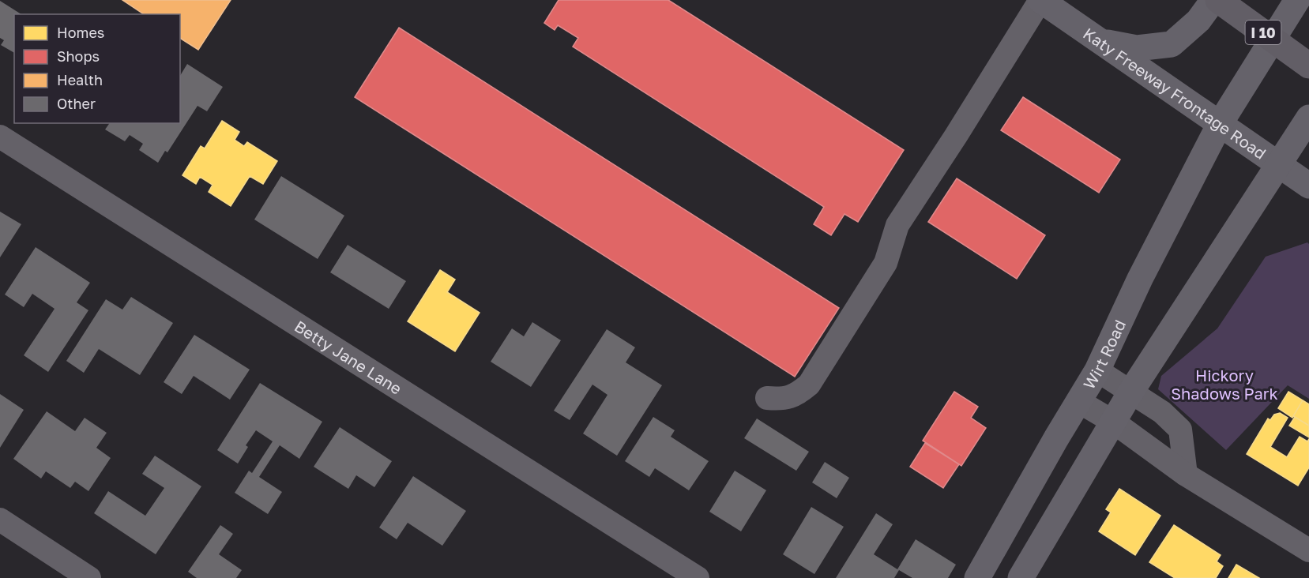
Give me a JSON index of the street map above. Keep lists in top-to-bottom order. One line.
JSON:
{"streets":{"highway":["I 10"],"main road":["Katy Freeway Frontage Road","Wirt Road"],"street":["Betty Jane Lane"]},"crossings":[["Katy Freeway Frontage Road","Wirt Road"]],"parks":["Hickory Shadows Park"],"legend":["Homes","Shops","Health","Other"]}
